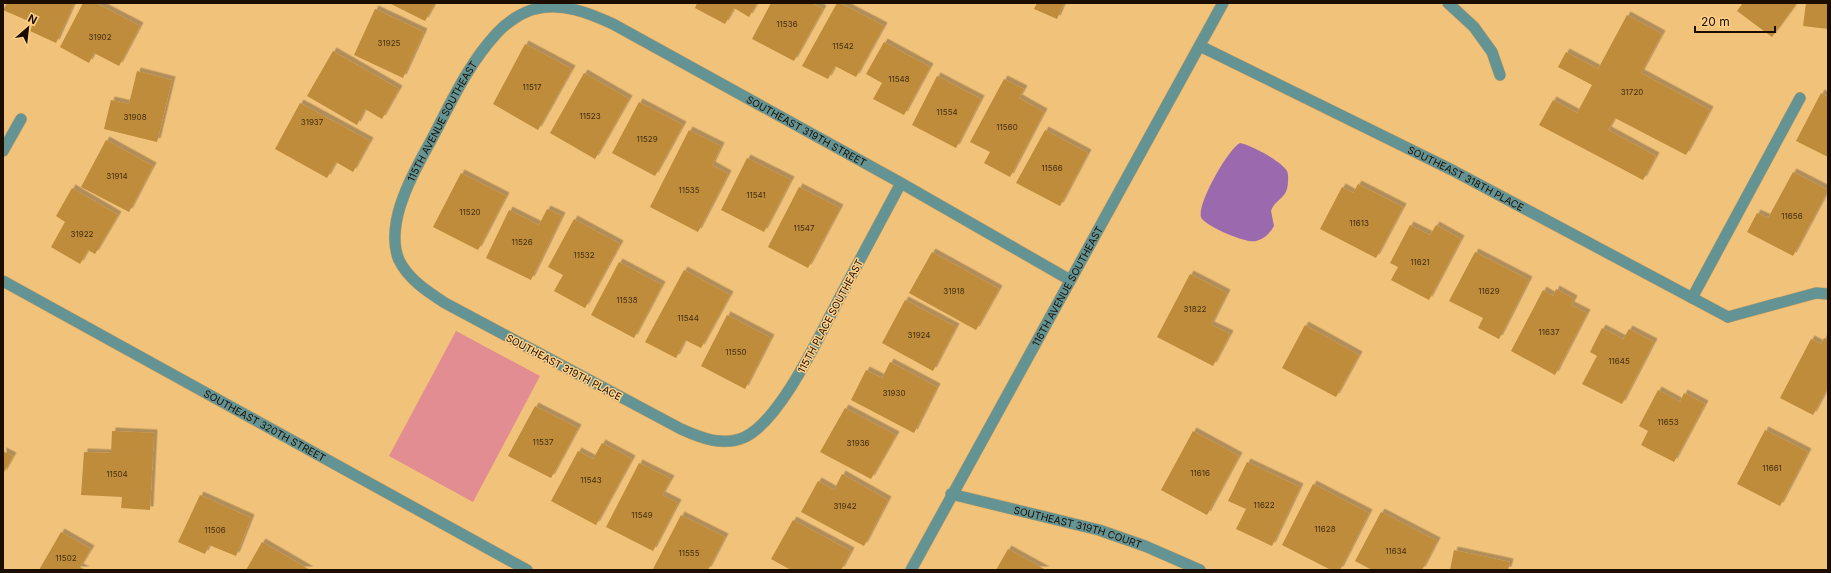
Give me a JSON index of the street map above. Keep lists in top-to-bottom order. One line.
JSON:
{"streets":{"street":["115TH AVENUE SOUTHEAST","SOUTHEAST 319TH STREET","SOUTHEAST 318TH PLACE","116TH AVENUE SOUTHEAST","115TH PLACE SOUTHEAST","SOUTHEAST 319TH PLACE","SOUTHEAST 320TH STREET","SOUTHEAST 319TH COURT"]},"crossings":[["115TH AVENUE SOUTHEAST","SOUTHEAST 319TH STREET"],["115TH AVENUE SOUTHEAST","SOUTHEAST 319TH PLACE"],["SOUTHEAST 319TH STREET","116TH AVENUE SOUTHEAST"],["SOUTHEAST 319TH STREET","115TH PLACE SOUTHEAST"],["SOUTHEAST 318TH PLACE","116TH AVENUE SOUTHEAST"],["116TH AVENUE SOUTHEAST","SOUTHEAST 319TH COURT"],["115TH PLACE SOUTHEAST","SOUTHEAST 319TH PLACE"]],"house_numbers":["11536","31902","31925","11542","11548","11517","31720","11554","11523","31908","31937","11560","11529","11566","31914","11535","11541","11520","11656","11613","11547","31922","11526","11532","11621","31918","11629","11538","31822","11544","11637","31924","11550","11645","31930","11653","11537","31936","11661","11616","11504","11543","11622","31942","11549","11628","11506","11634","11555","11502"],"scale_bar":"20 m","north":"top right"}
